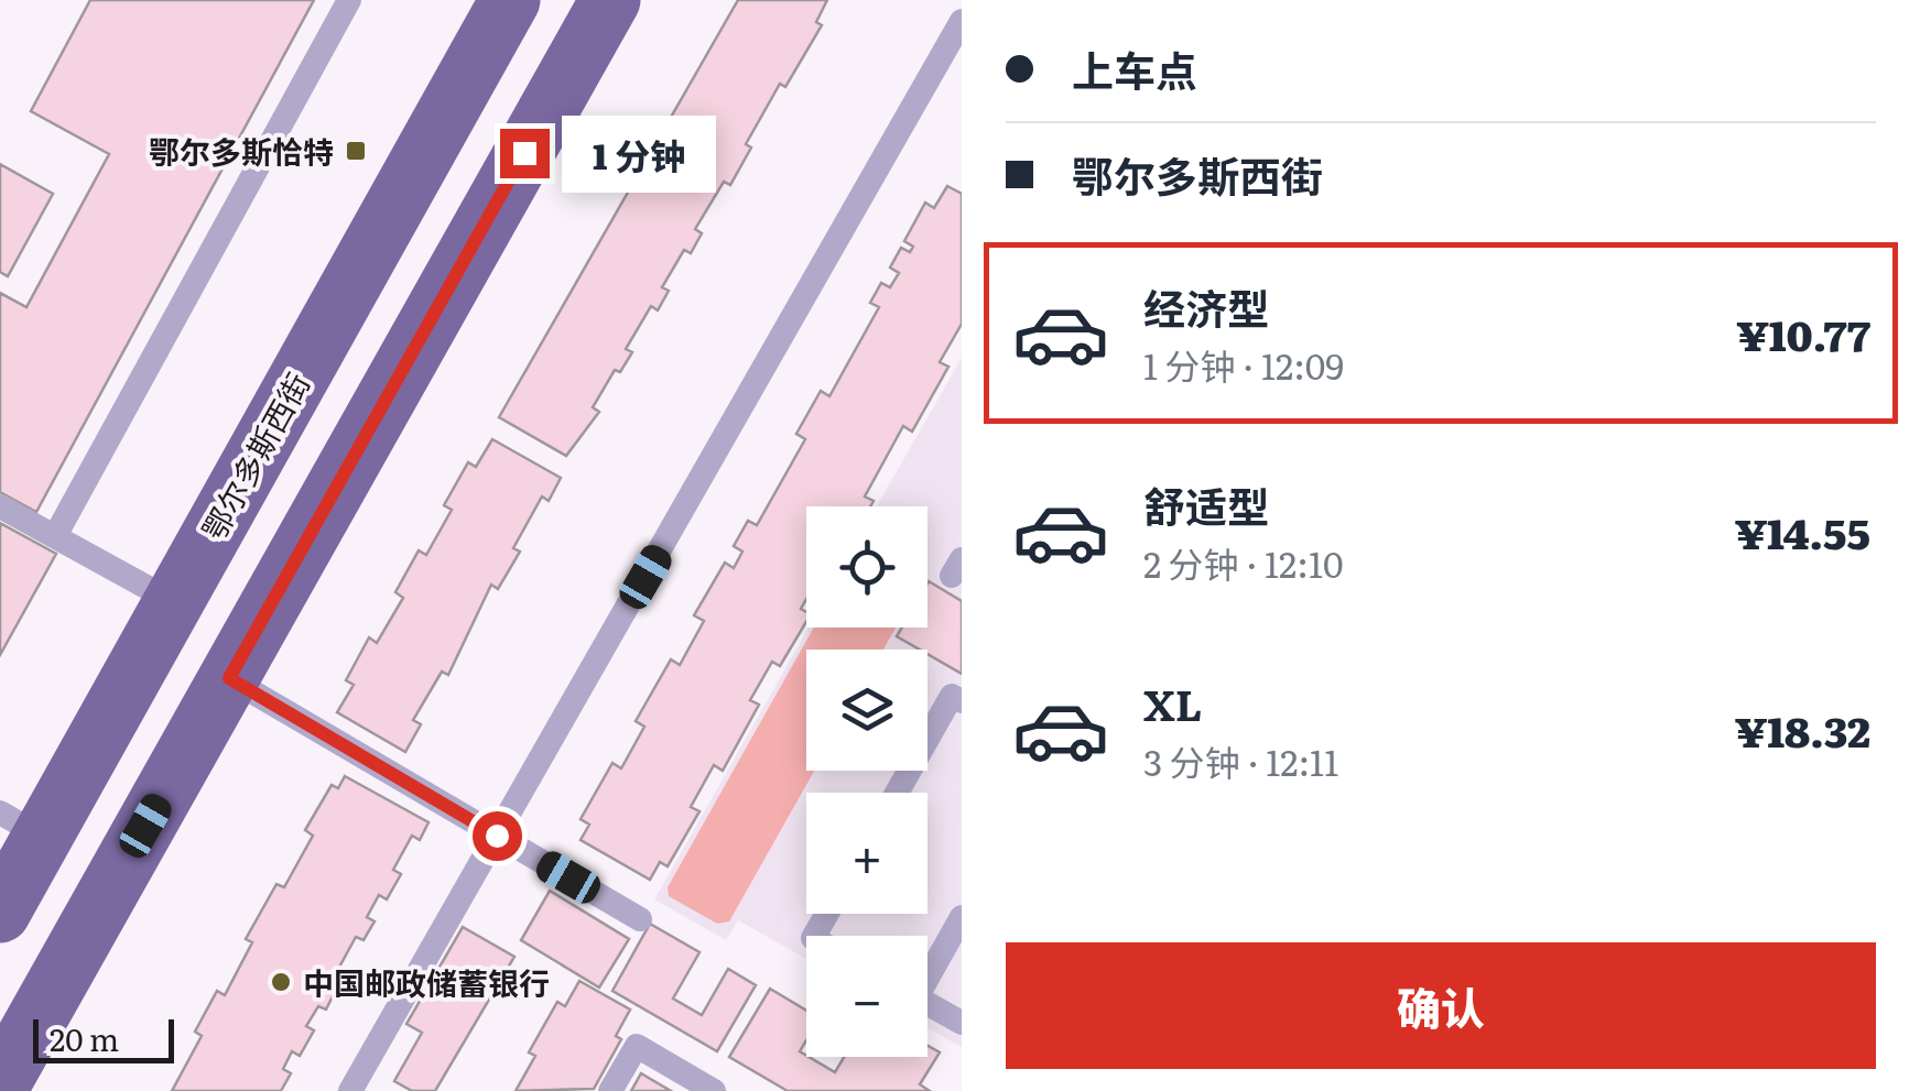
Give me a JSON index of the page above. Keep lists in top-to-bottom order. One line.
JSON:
{"streets":{"main road":["鄂尔多斯西街"]},"places":{"transit":["鄂尔多斯恰特"],"other":["中国邮政储蓄银行"]},"scale_bar":"20 m","page":{"banner":["上车点","鄂尔多斯西街"],"bubble":"1 分钟","list":[{"name":"经济型","note":"1 分钟 · 12:09","value":"¥10.77"},{"name":"舒适型","note":"2 分钟 · 12:10","value":"¥14.55"},{"name":"XL","note":"3 分钟 · 12:11","value":"¥18.32"}],"map_buttons":["+","−"],"buttons":"确认","scale":"20 m"}}
